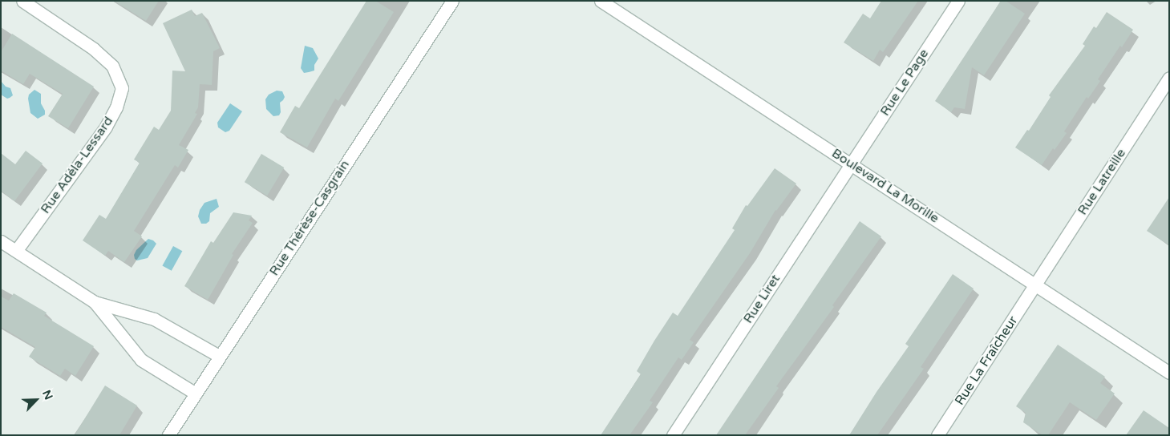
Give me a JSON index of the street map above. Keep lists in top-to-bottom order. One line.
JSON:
{"streets":{"street":["Rue Le Page","Rue Adéla-Lessard","Rue Latreille","Boulevard La Morille","Rue Thérèse-Casgrain","Rue Liret","Rue La Fraîcheur"]},"crossings":[["Rue Le Page","Boulevard La Morille"],["Rue Le Page","Rue Liret"],["Rue Latreille","Boulevard La Morille"],["Rue Latreille","Rue La Fraîcheur"],["Boulevard La Morille","Rue Liret"],["Boulevard La Morille","Rue La Fraîcheur"]],"north":"top right"}
